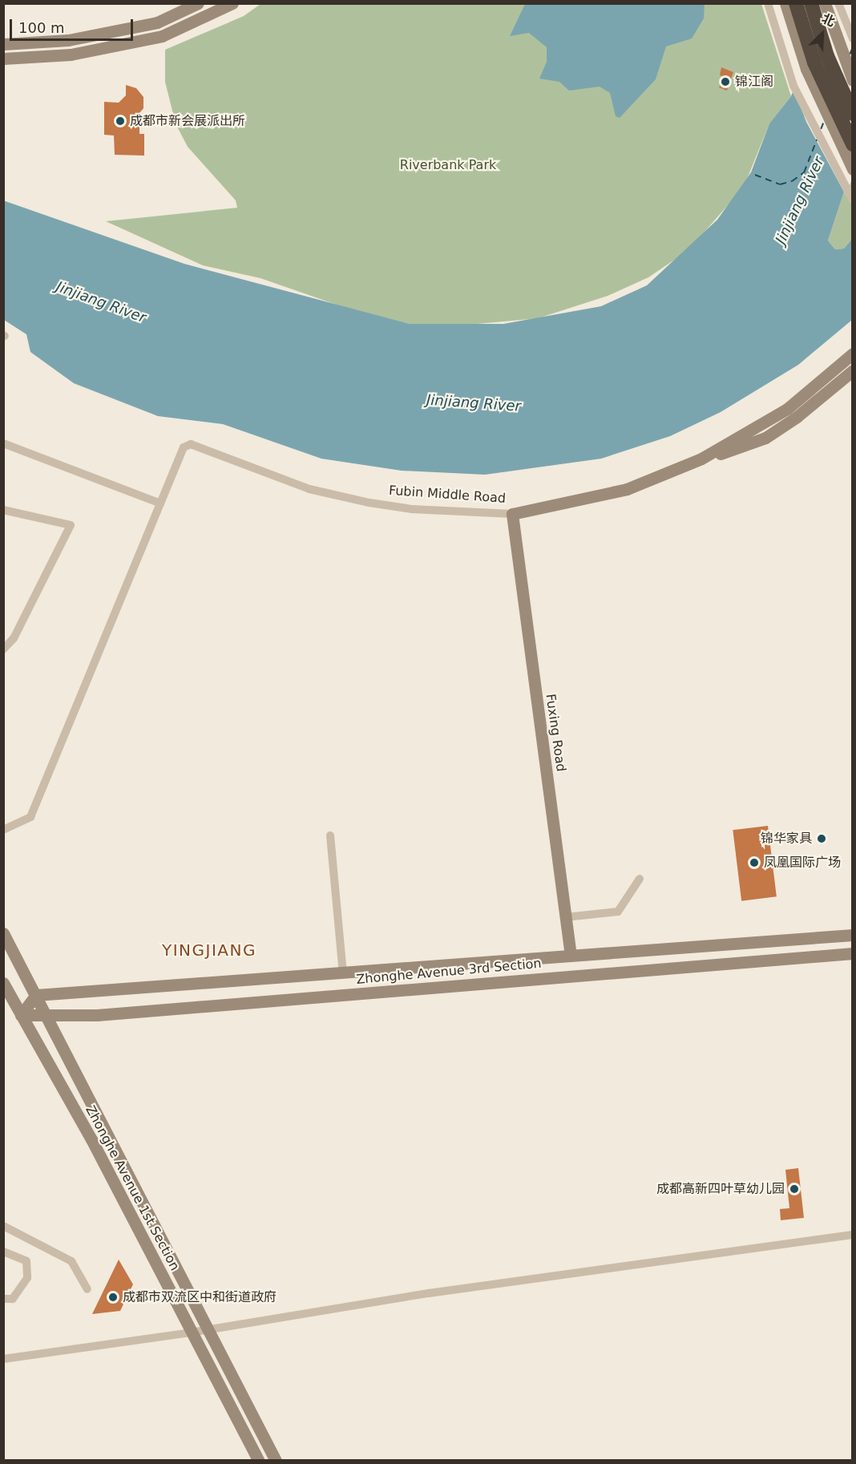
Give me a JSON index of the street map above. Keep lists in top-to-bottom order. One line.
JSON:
{"streets":{"main road":["Fubin Middle Road","Fuxing Road","Zhonghe Avenue 3rd Section","Zhonghe Avenue 1st Section"]},"crossings":[["Fubin Middle Road","Fuxing Road"],["Zhonghe Avenue 3rd Section","Zhonghe Avenue 1st Section"]],"districts":["YINGJIANG"],"water":["Jinjiang River"],"parks":["Riverbank Park"],"places":["锦江阁","成都市新会展派出所","锦华家具","凤凰国际广场","成都高新四叶草幼儿园","成都市双流区中和街道政府"],"scale_bar":"100 m","north":"top right"}
